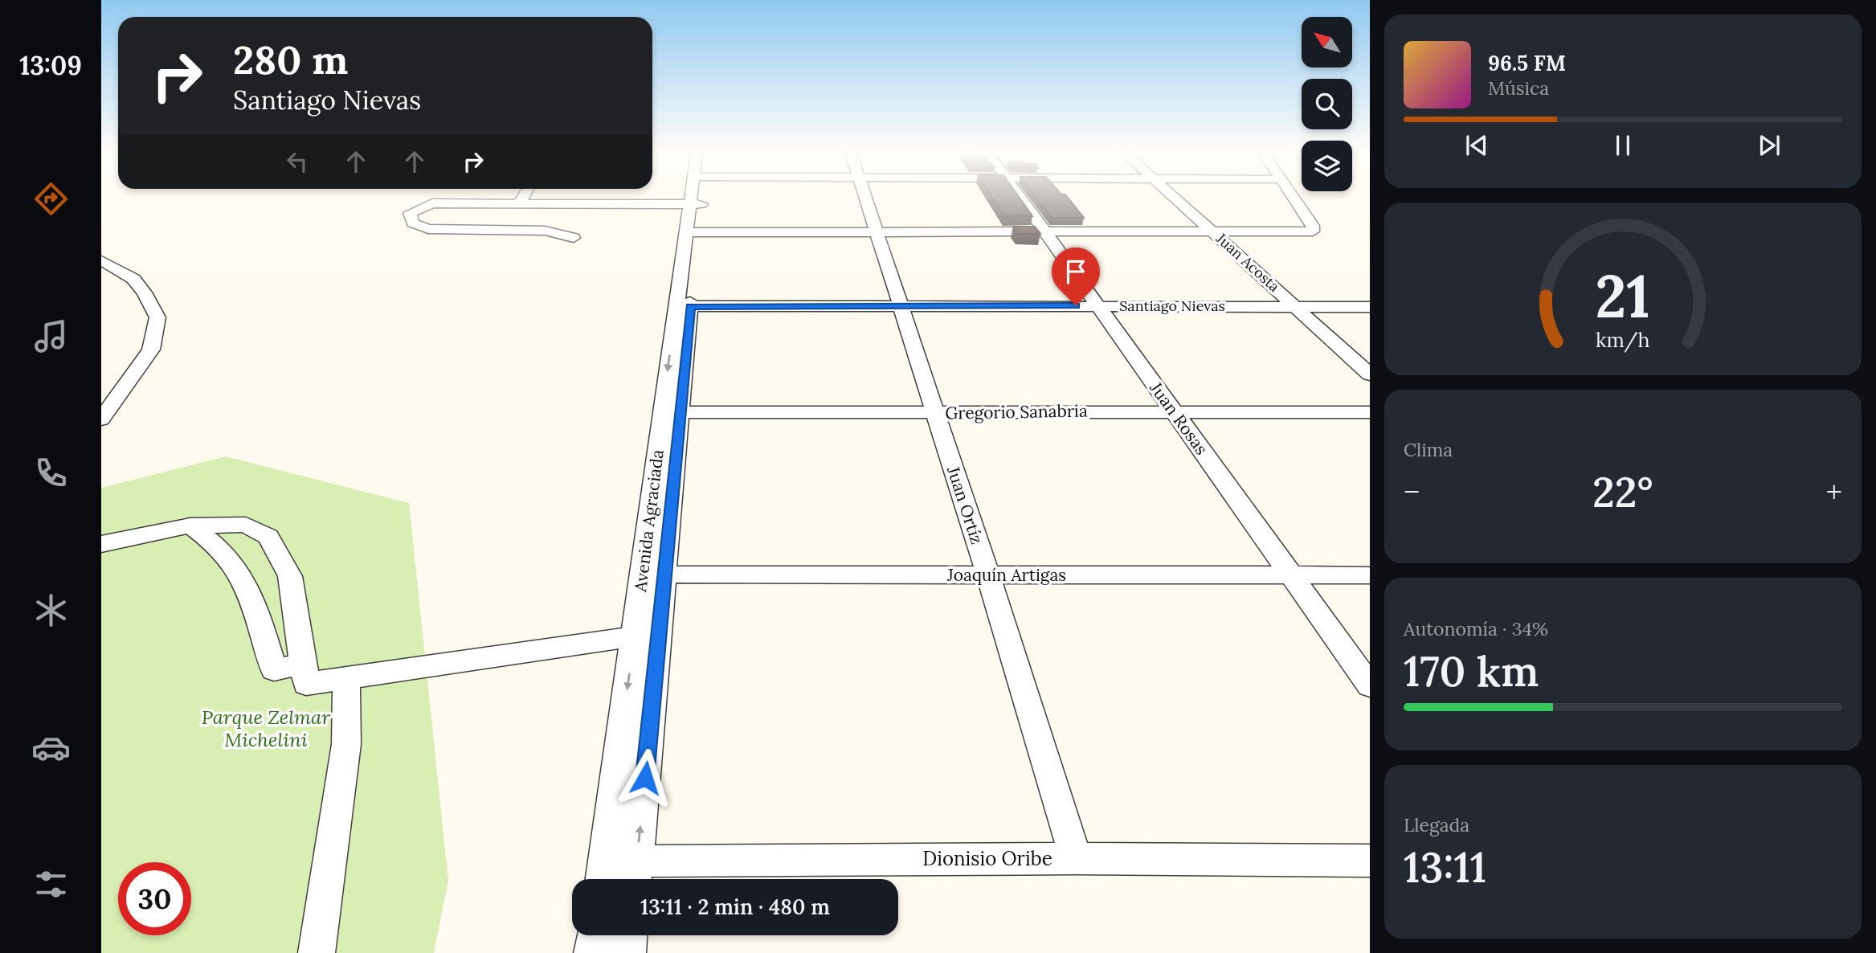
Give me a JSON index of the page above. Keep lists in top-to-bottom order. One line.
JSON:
{"streets":{"street":["Juan Acosta","Santiago Nievas","Gregorio Sanabria","Juan Rosas","Juan Ortíz","Avenida Agraciada","Joaquín Artigas","Dionisio Oribe"]},"crossings":[["Juan Acosta","Santiago Nievas"],["Santiago Nievas","Juan Rosas"],["Santiago Nievas","Juan Ortíz"],["Santiago Nievas","Avenida Agraciada"],["Gregorio Sanabria","Juan Rosas"],["Gregorio Sanabria","Juan Ortíz"],["Gregorio Sanabria","Avenida Agraciada"],["Juan Rosas","Joaquín Artigas"],["Juan Ortíz","Joaquín Artigas"],["Juan Ortíz","Dionisio Oribe"],["Avenida Agraciada","Joaquín Artigas"],["Avenida Agraciada","Dionisio Oribe"]],"parks":["Parque Zelmar Michelini"],"north":"top left","page":{"tabs":"13:09","turn":["280 m","Santiago Nievas"],"song":["96.5 FM","Música"],"tile":["Clima",["Autonomía · 34%","170 km"],["Llegada","13:11"]],"heat":["−","22°","+"],"limit":"30","trip":"13:11 · 2 min · 480 m","gauge":["21","km/h"]}}
